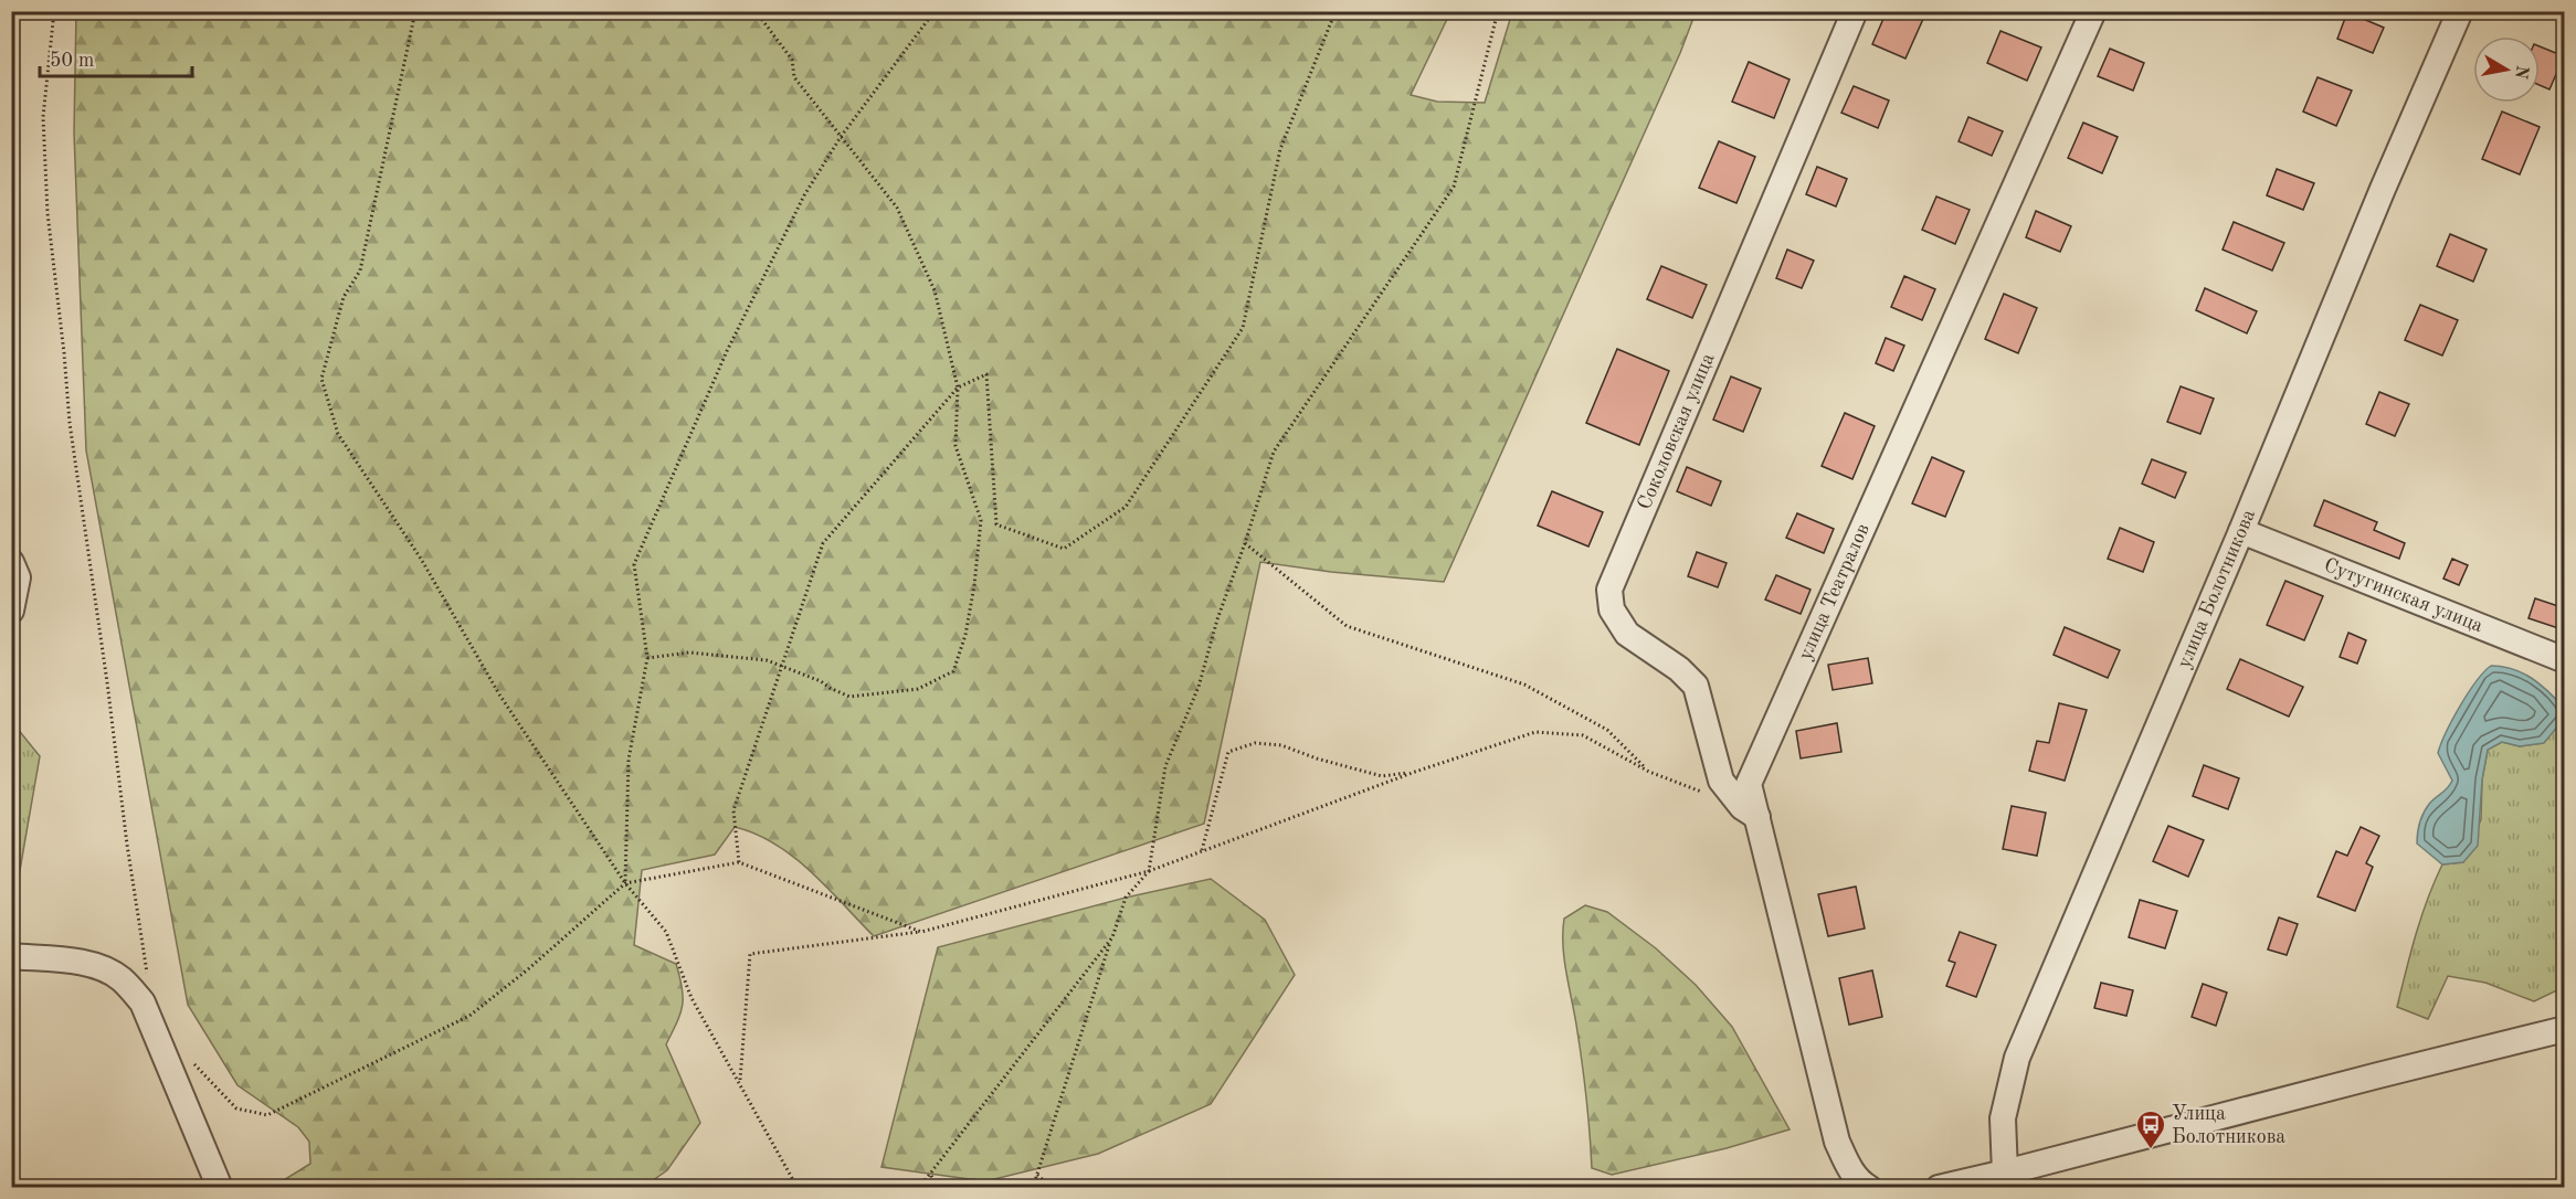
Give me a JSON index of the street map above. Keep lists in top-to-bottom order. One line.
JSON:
{"streets":{"street":["Соколовская улица","улица Болотникова","улица Театралов","Сутугинская улица"]},"crossings":[["Соколовская улица","улица Театралов"],["улица Болотникова","Сутугинская улица"]],"places":{"bus stop":["Улица Болотникова"]},"scale_bar":"50 m","north":"right"}
